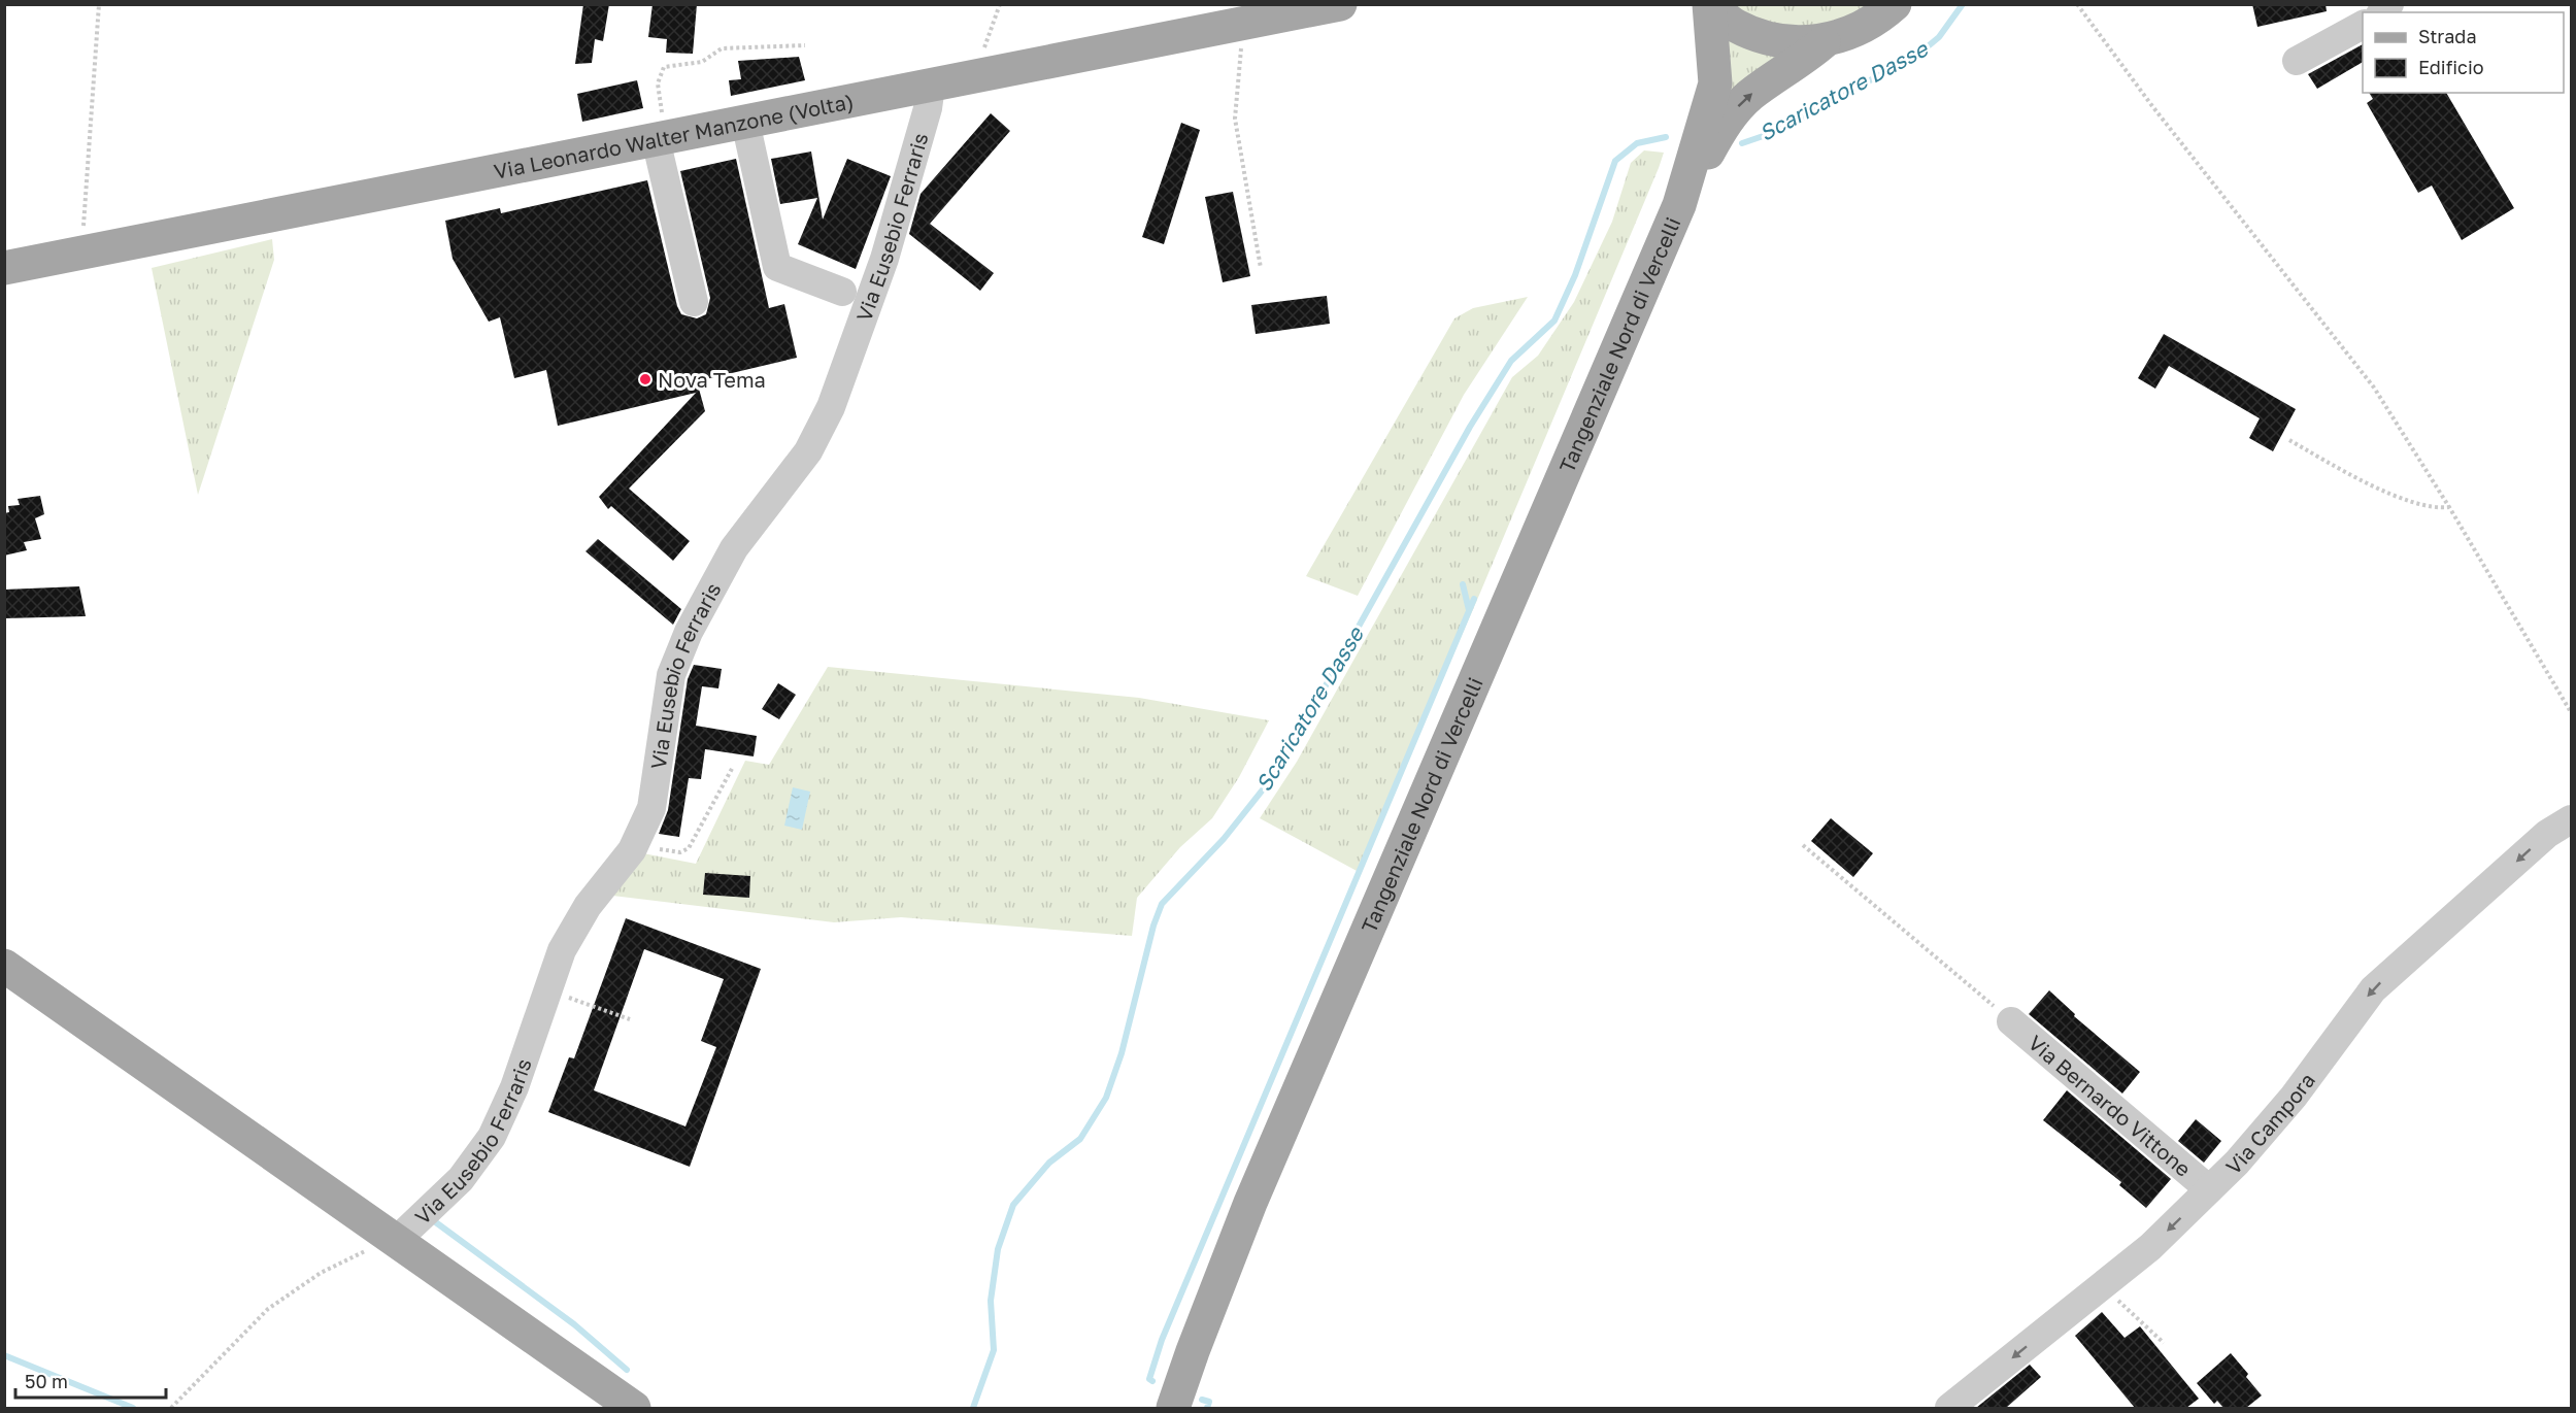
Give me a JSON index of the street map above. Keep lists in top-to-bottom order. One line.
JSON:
{"streets":{"main road":["Via Leonardo Walter Manzone (Volta)","Tangenziale Nord di Vercelli"],"street":["Via Eusebio Ferraris","Via Bernardo Vittone","Via Campora"]},"crossings":[["Via Leonardo Walter Manzone (Volta)","Via Eusebio Ferraris"],["Via Bernardo Vittone","Via Campora"]],"one_way":["Via Campora"],"water":["Scaricatore Dasse"],"places":["Nova Tema"],"legend":["Strada","Edificio"],"scale_bar":"50 m"}
